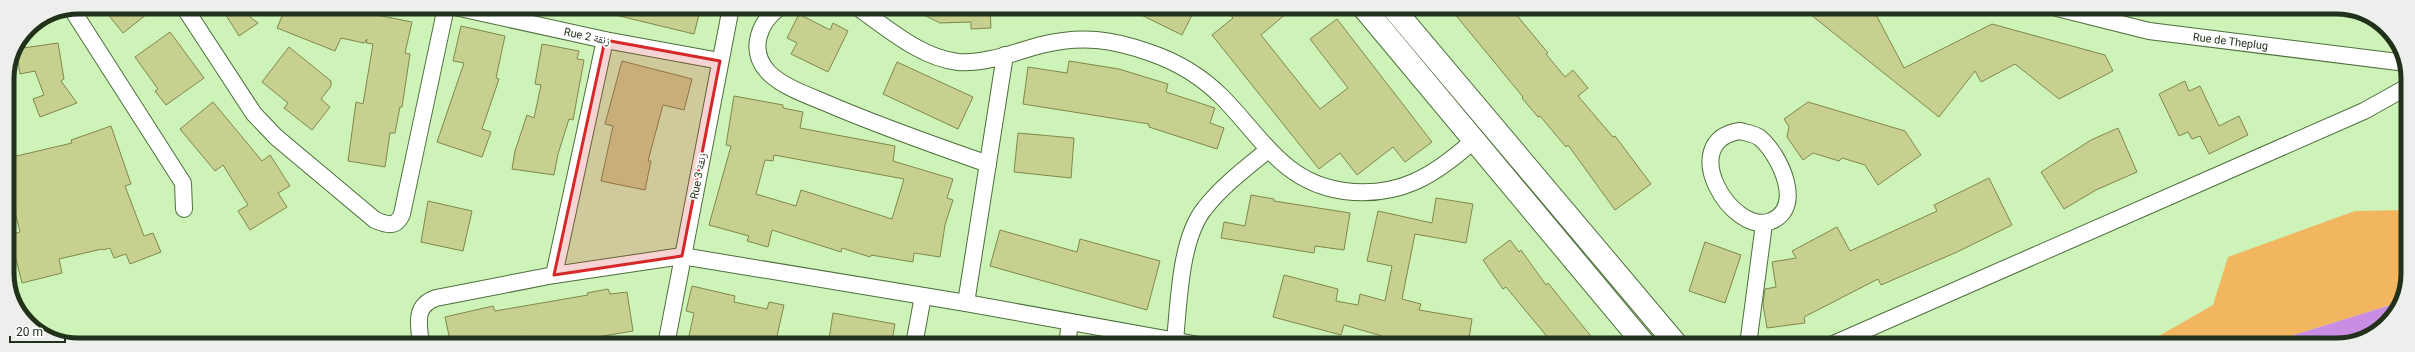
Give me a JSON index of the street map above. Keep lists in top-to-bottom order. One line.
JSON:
{"streets":{"street":["Rue 2 زنقة","Rue de Theplug","Rue 3 زنقة"]},"crossings":[["Rue 2 زنقة","Rue 3 زنقة"]],"scale_bar":"20 m"}
